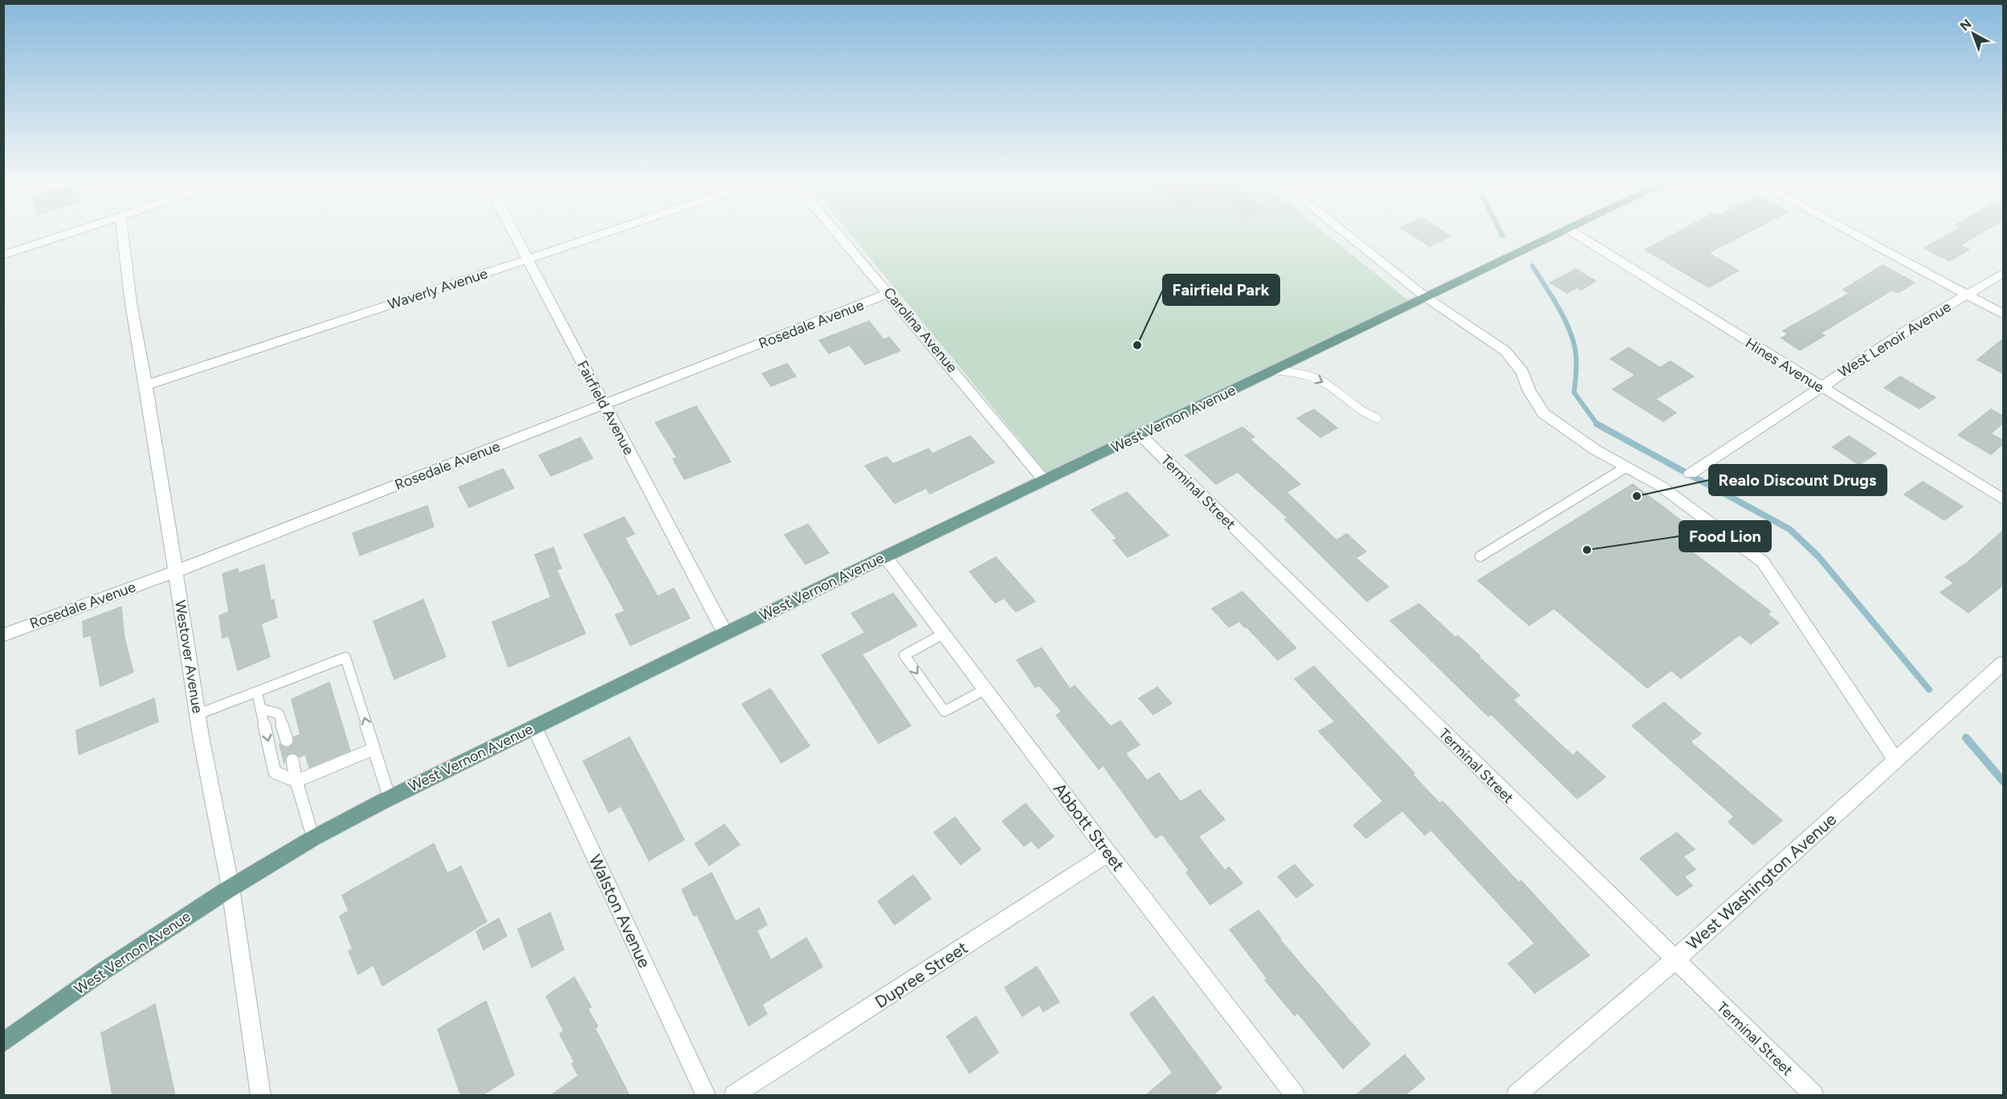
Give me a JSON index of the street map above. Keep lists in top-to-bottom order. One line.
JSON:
{"streets":{"main road":["West Vernon Avenue"],"street":["Waverly Avenue","Rosedale Avenue","Carolina Avenue","West Lenoir Avenue","Hines Avenue","Fairfield Avenue","Terminal Street","Westover Avenue","Abbott Street","West Washington Avenue","Walston Avenue","Dupree Street"]},"crossings":[["Waverly Avenue","Fairfield Avenue"],["Waverly Avenue","Westover Avenue"],["Rosedale Avenue","Carolina Avenue"],["Rosedale Avenue","Fairfield Avenue"],["Rosedale Avenue","Westover Avenue"],["Carolina Avenue","West Vernon Avenue"],["West Lenoir Avenue","Hines Avenue"],["Fairfield Avenue","West Vernon Avenue"],["West Vernon Avenue","Terminal Street"],["West Vernon Avenue","Westover Avenue"],["West Vernon Avenue","Abbott Street"],["West Vernon Avenue","Walston Avenue"],["Terminal Street","West Washington Avenue"],["Abbott Street","Dupree Street"]],"places":["Fairfield Park","Realo Discount Drugs","Food Lion"],"north":"top left"}
